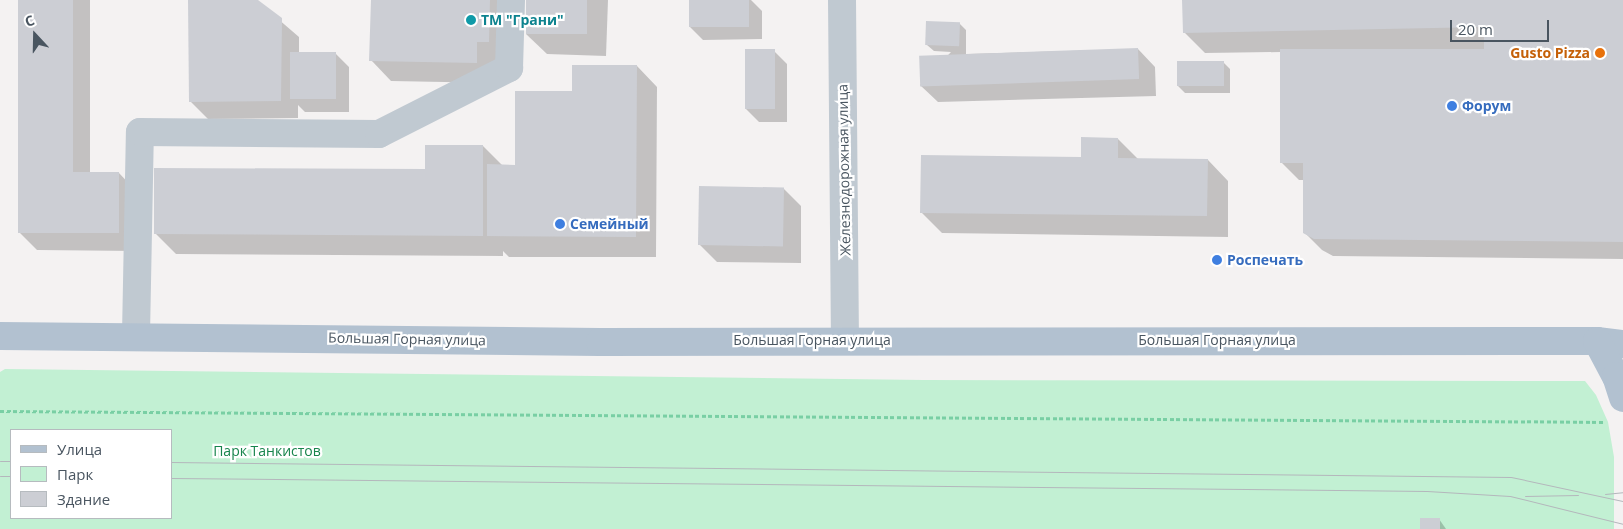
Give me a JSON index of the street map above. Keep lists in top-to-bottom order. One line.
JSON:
{"streets":{"main road":["Большая Горная улица"],"street":["Железнодорожная улица"]},"crossings":[["Железнодорожная улица","Большая Горная улица"]],"parks":["Парк Танкистов"],"places":["ТМ \"Грани\"","Gusto Pizza","Форум","Семейный","Роспечать"],"legend":["Улица","Парк","Здание"],"scale_bar":"20 m","north":"top"}
